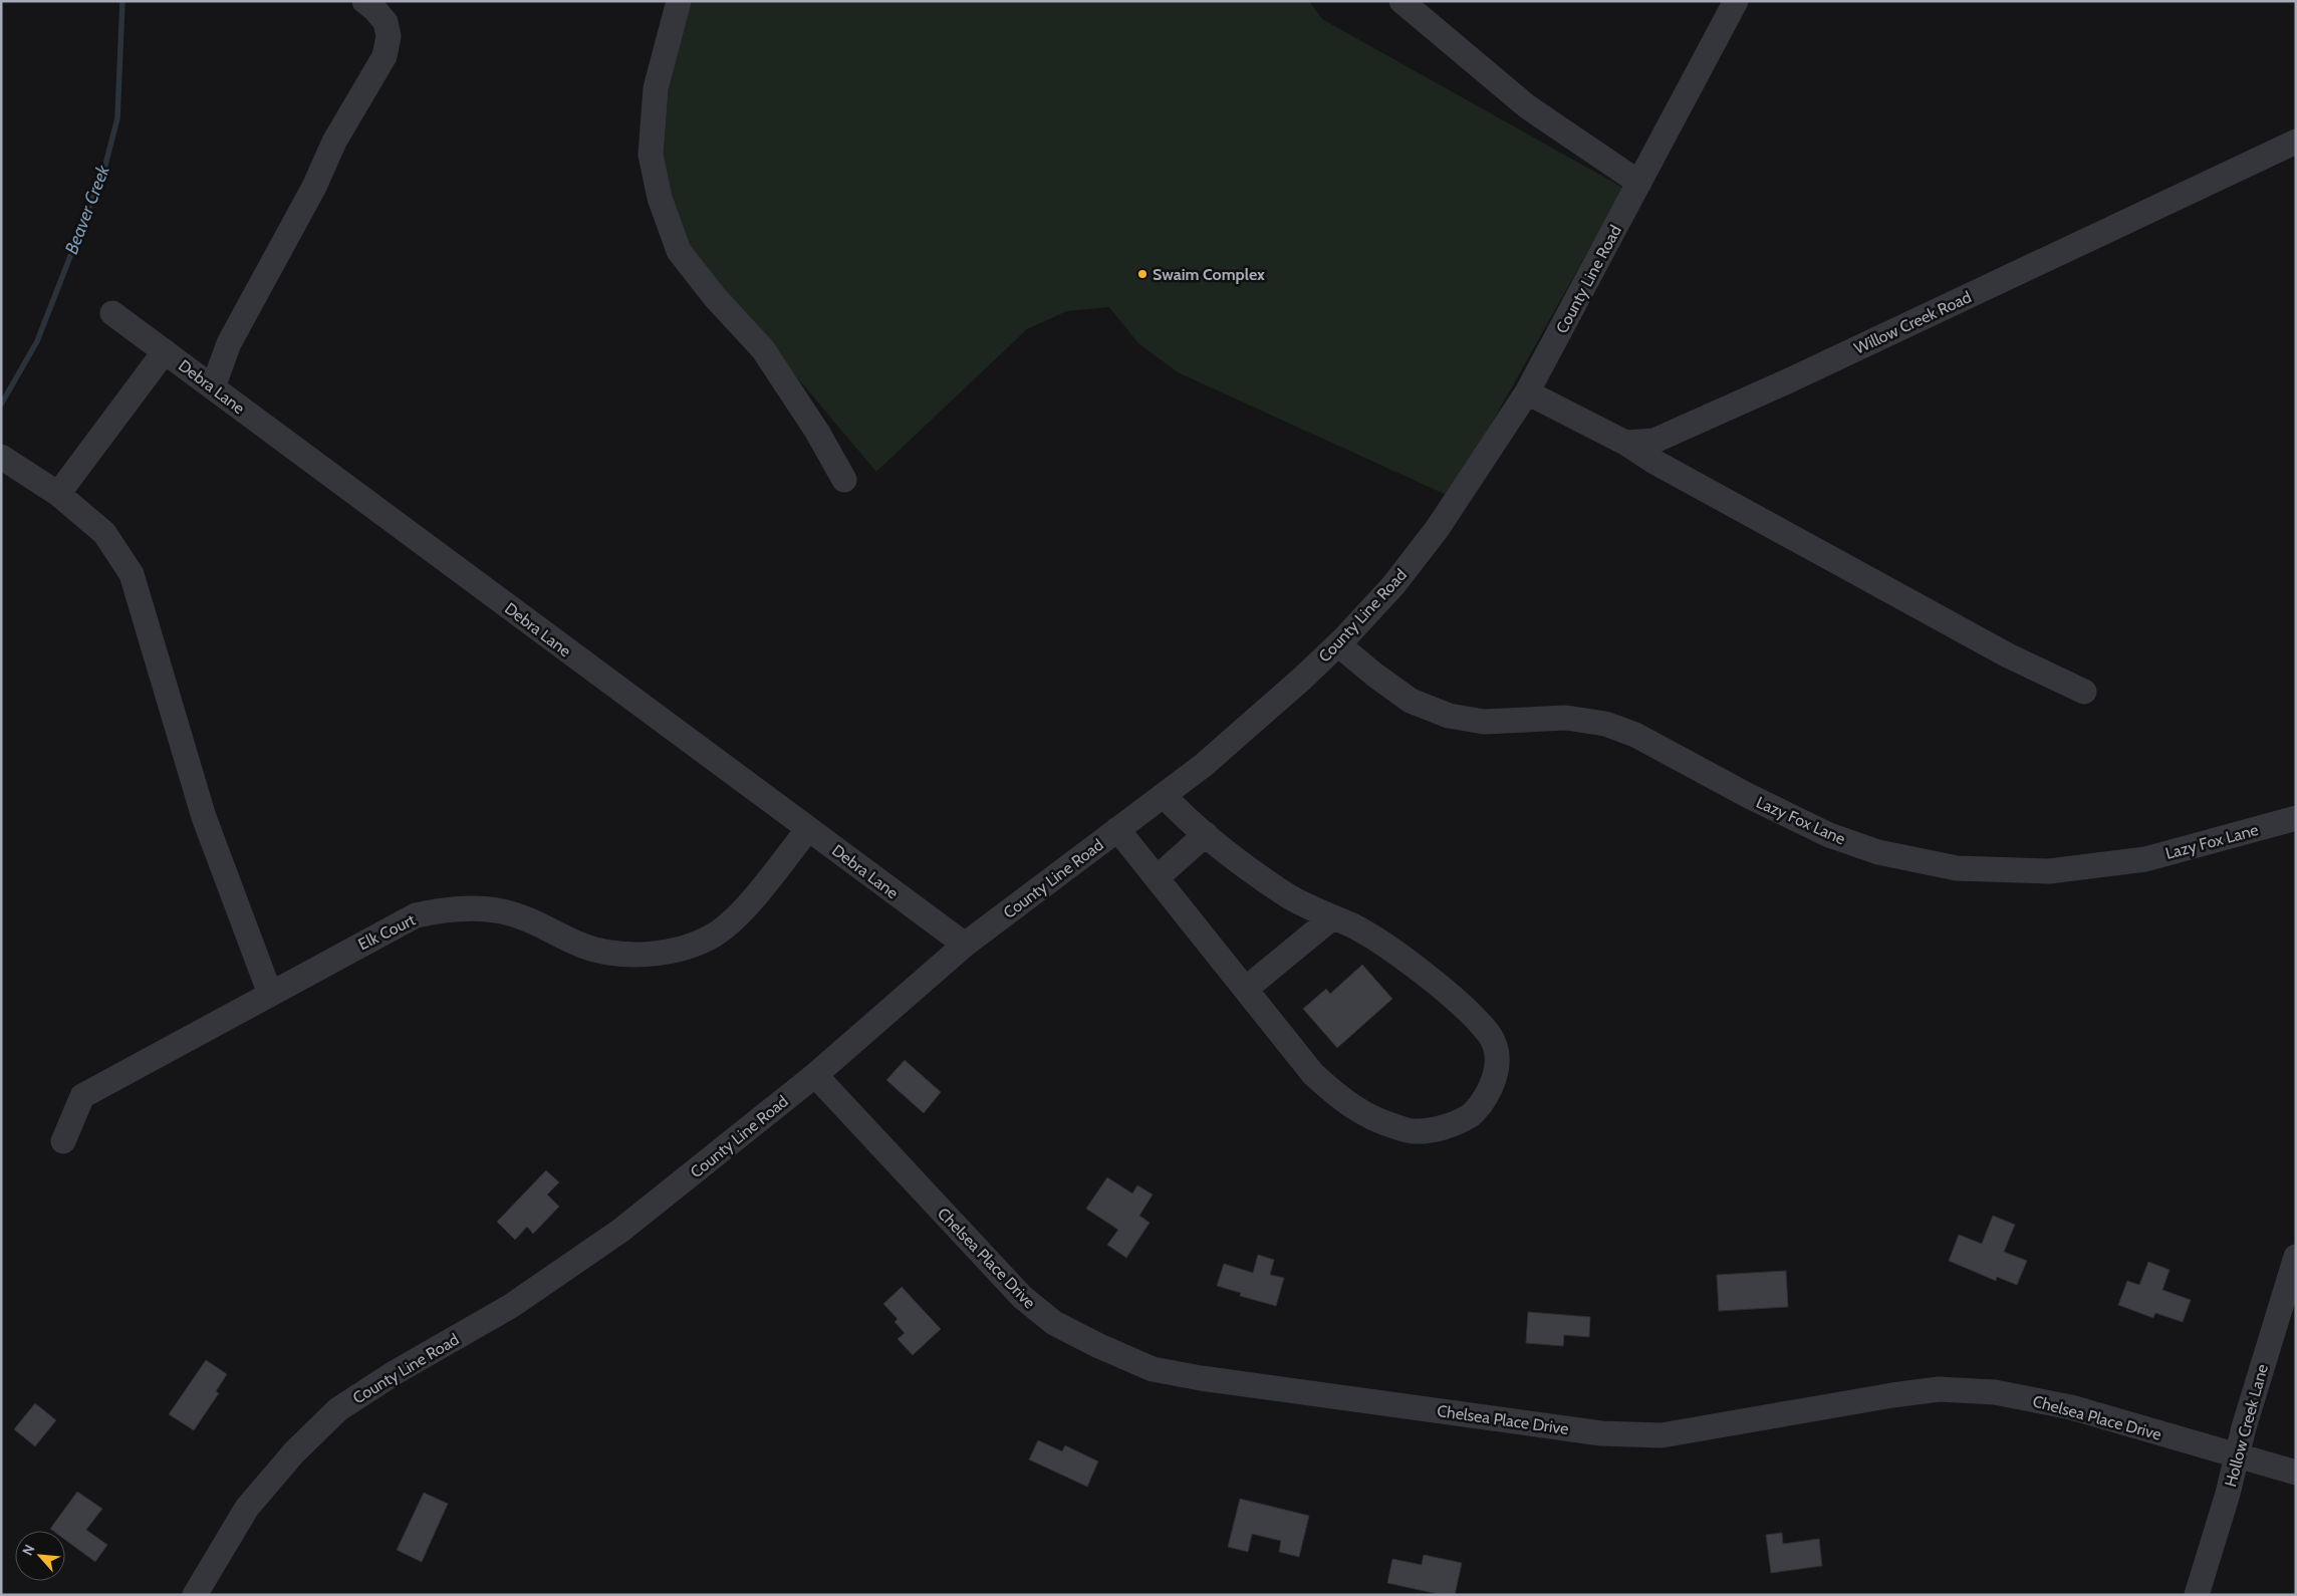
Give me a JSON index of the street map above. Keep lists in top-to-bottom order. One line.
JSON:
{"streets":{"street":["County Line Road","Willow Creek Road","Debra Lane","Lazy Fox Lane","Elk Court","Chelsea Place Drive","Hollow Creek Lane"]},"crossings":[["County Line Road","Debra Lane"],["County Line Road","Lazy Fox Lane"],["County Line Road","Chelsea Place Drive"],["Debra Lane","Elk Court"],["Chelsea Place Drive","Hollow Creek Lane"]],"water":["Beaver Creek"],"places":["Swaim Complex"],"north":"top left"}
